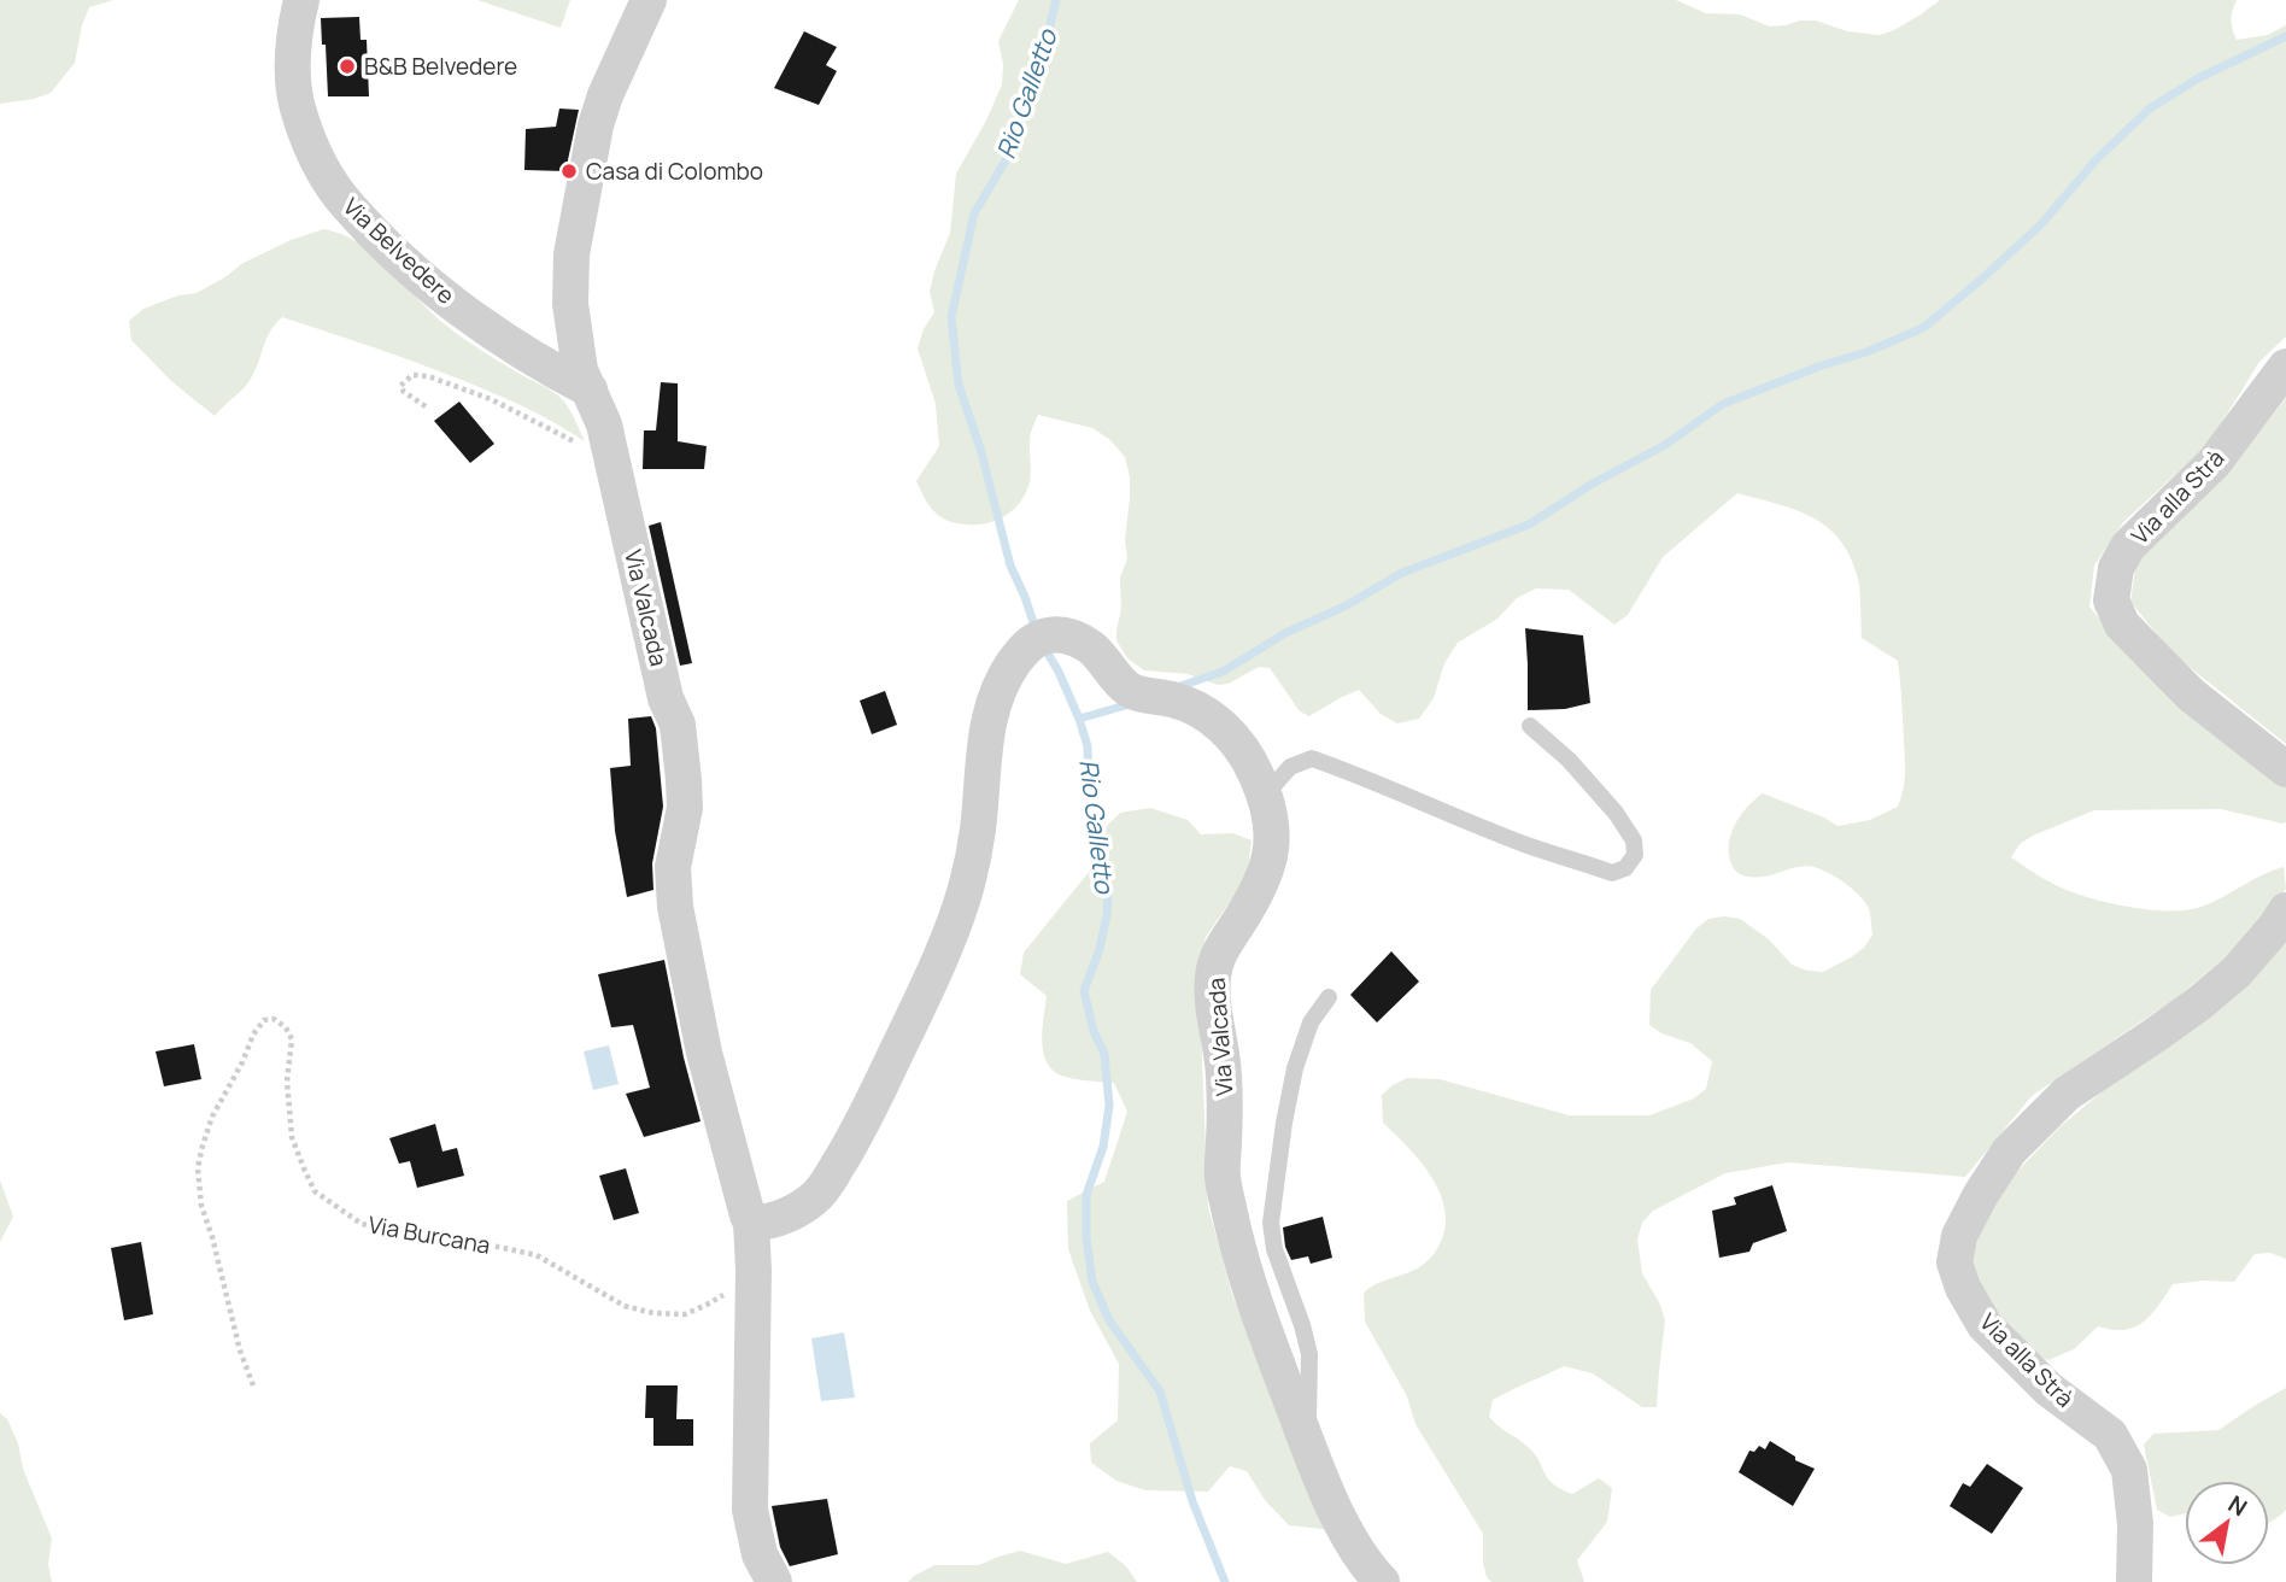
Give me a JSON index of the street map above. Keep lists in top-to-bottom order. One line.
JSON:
{"streets":{"street":["Via Belvedere","Via alla Strà","Via Valcada"],"path":["Via Burcana"]},"crossings":[["Via Belvedere","Via Valcada"],["Via Valcada","Via Burcana"]],"water":["Rio Galletto"],"places":["B&B Belvedere","Casa di Colombo"],"north":"top right"}
